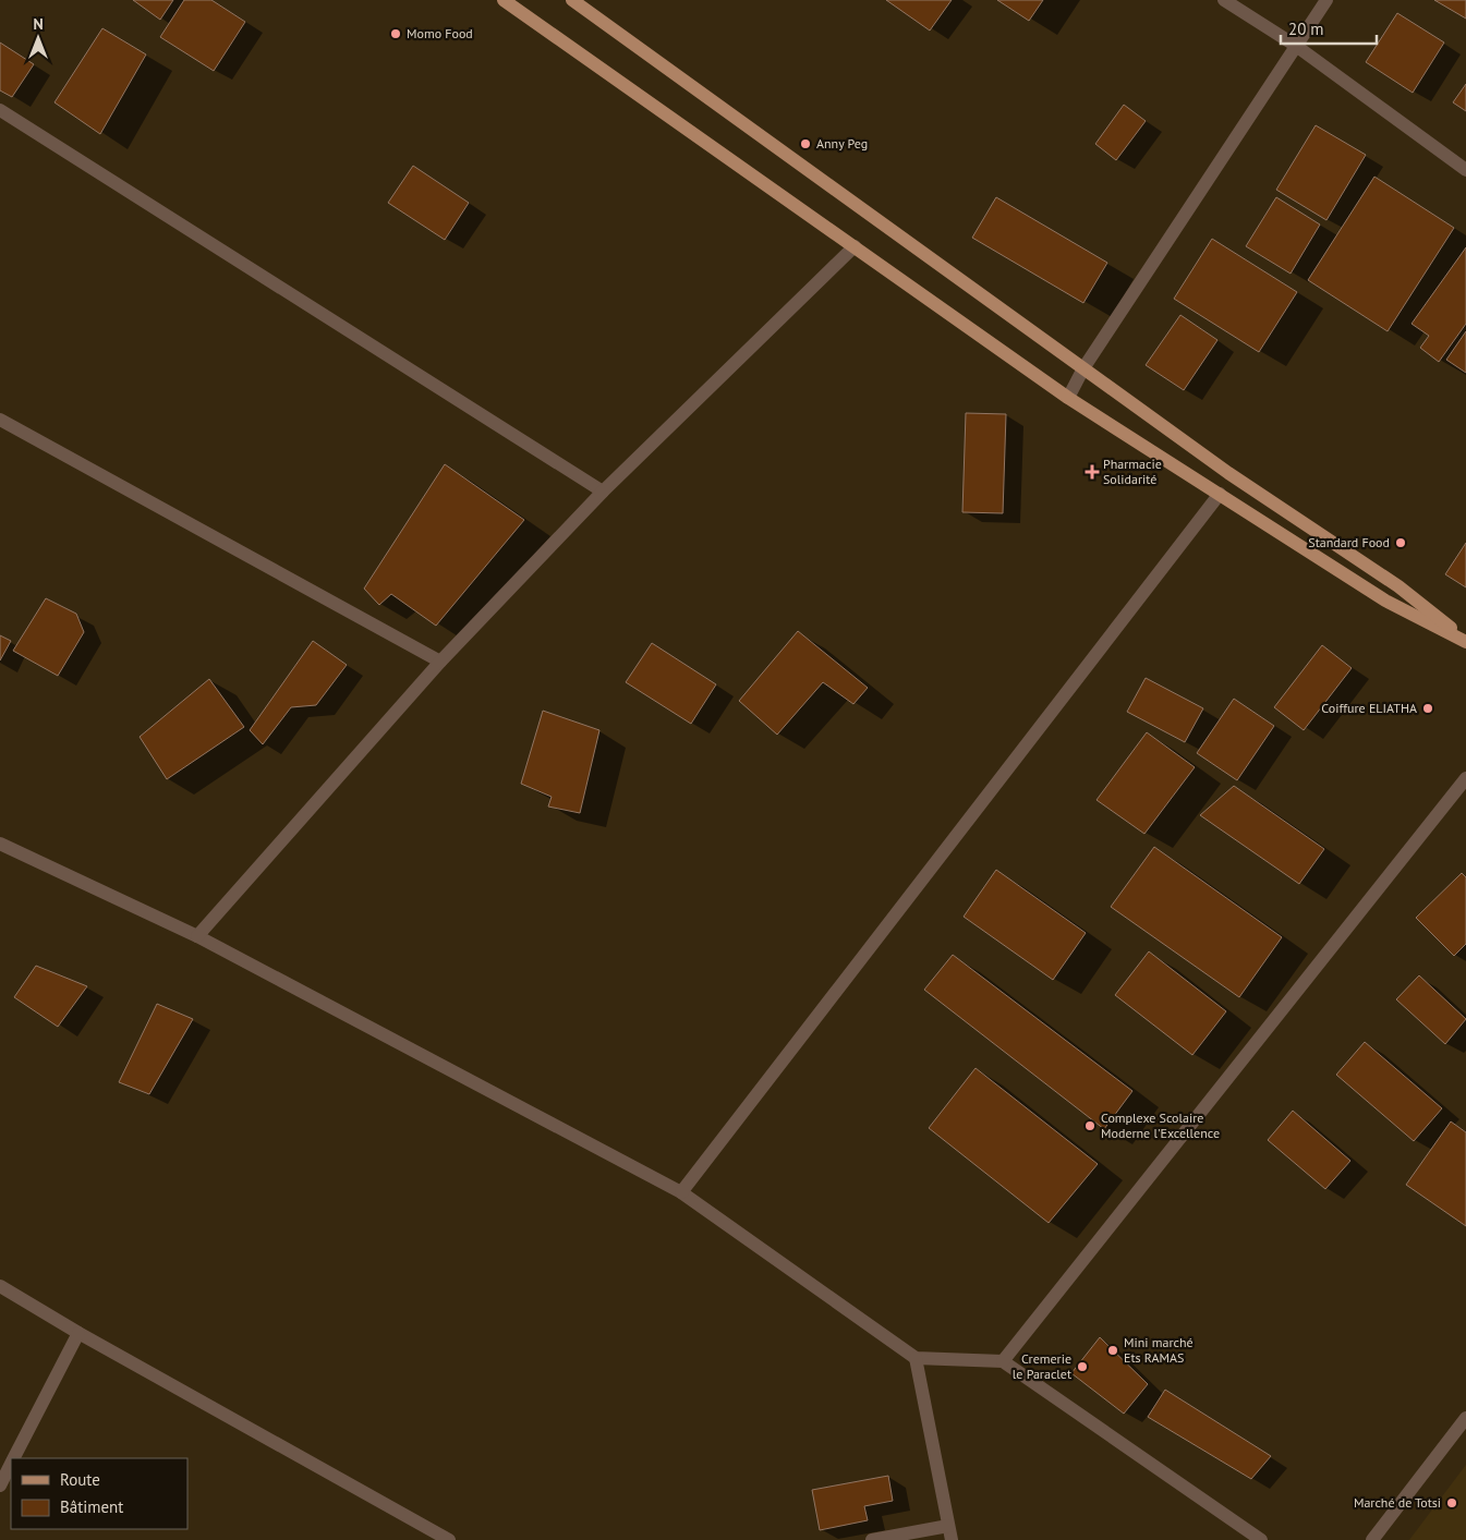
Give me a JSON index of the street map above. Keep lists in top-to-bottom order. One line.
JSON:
{"places":{"other":["Momo Food","Anny Peg","Standard Food","Coiffure ELIATHA","Complexe Scolaire Moderne l'Excellence","Mini marché Ets RAMAS","Cremerie le Paraclet","Marché de Totsi"],"health":["Pharmacie Solidarité"]},"legend":["Route","Bâtiment"],"scale_bar":"20 m","north":"top"}
